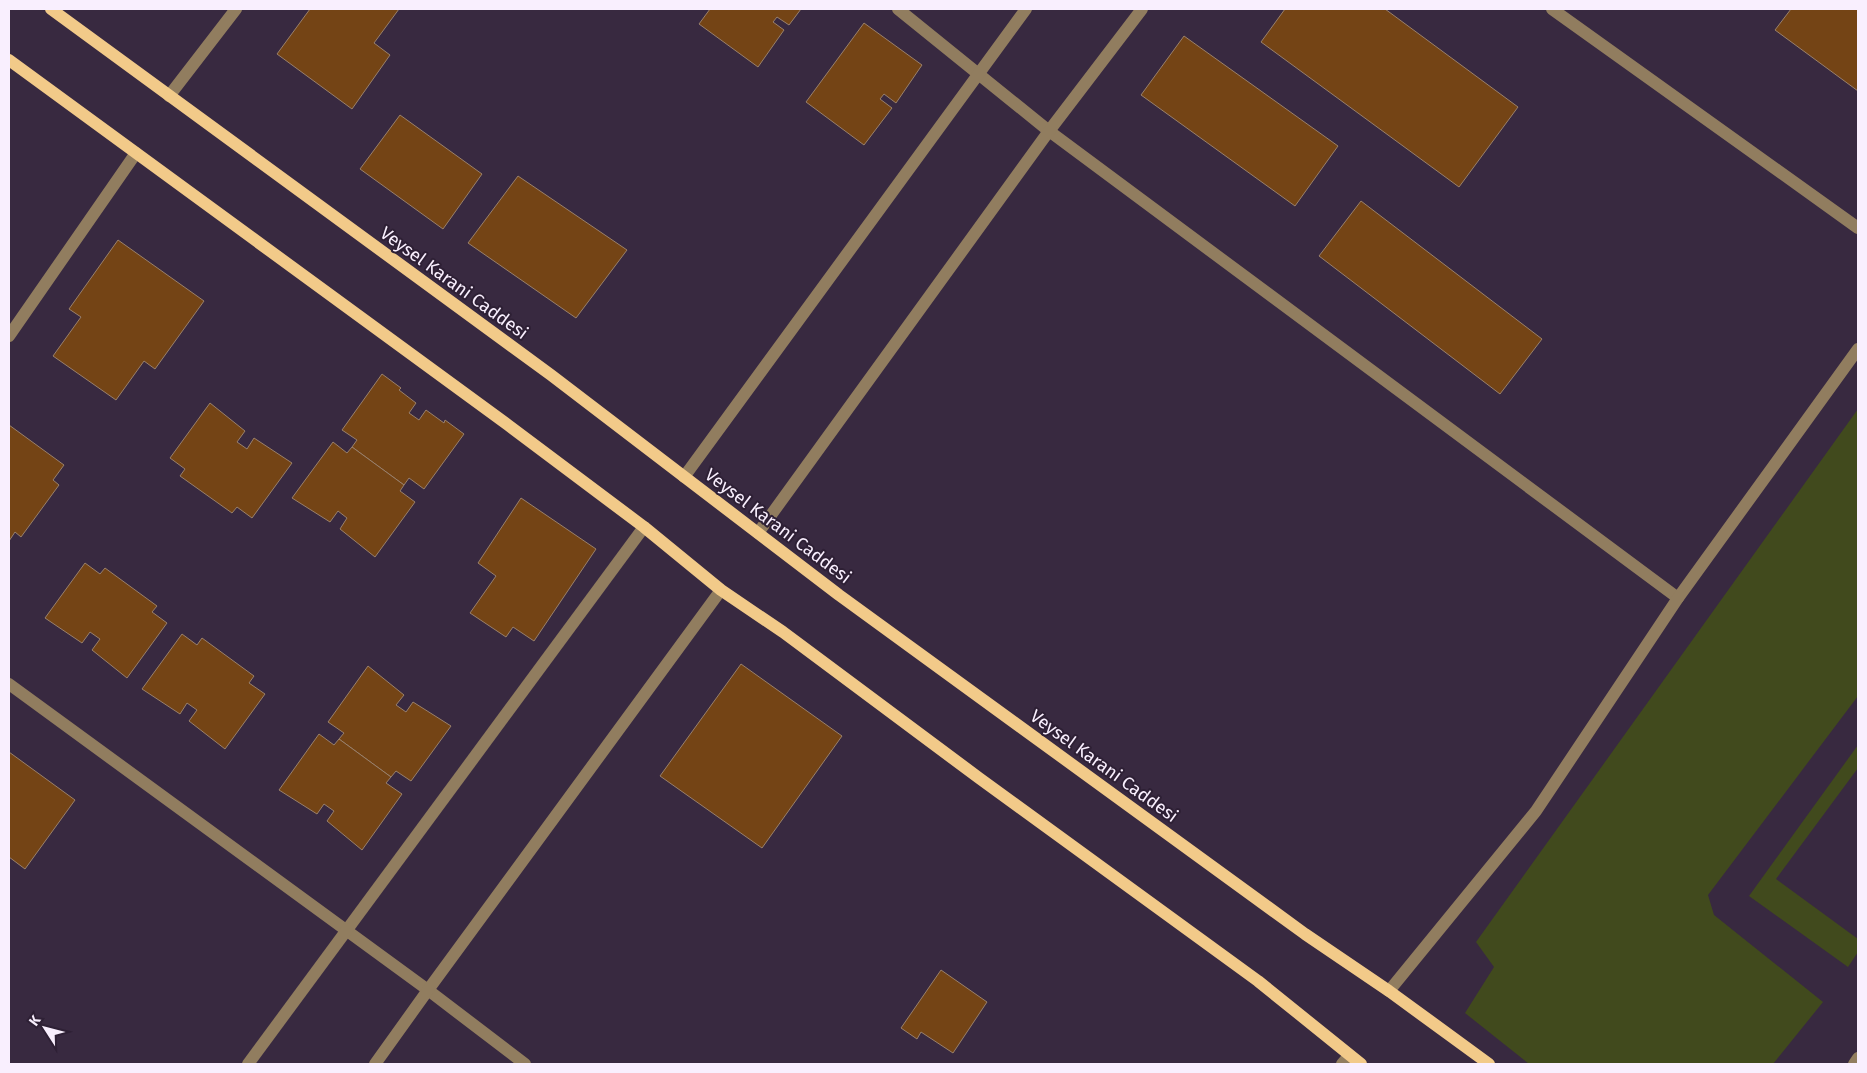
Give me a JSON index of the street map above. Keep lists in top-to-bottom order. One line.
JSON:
{"streets":{"main road":["Veysel Karani Caddesi"]},"north":"top left"}
